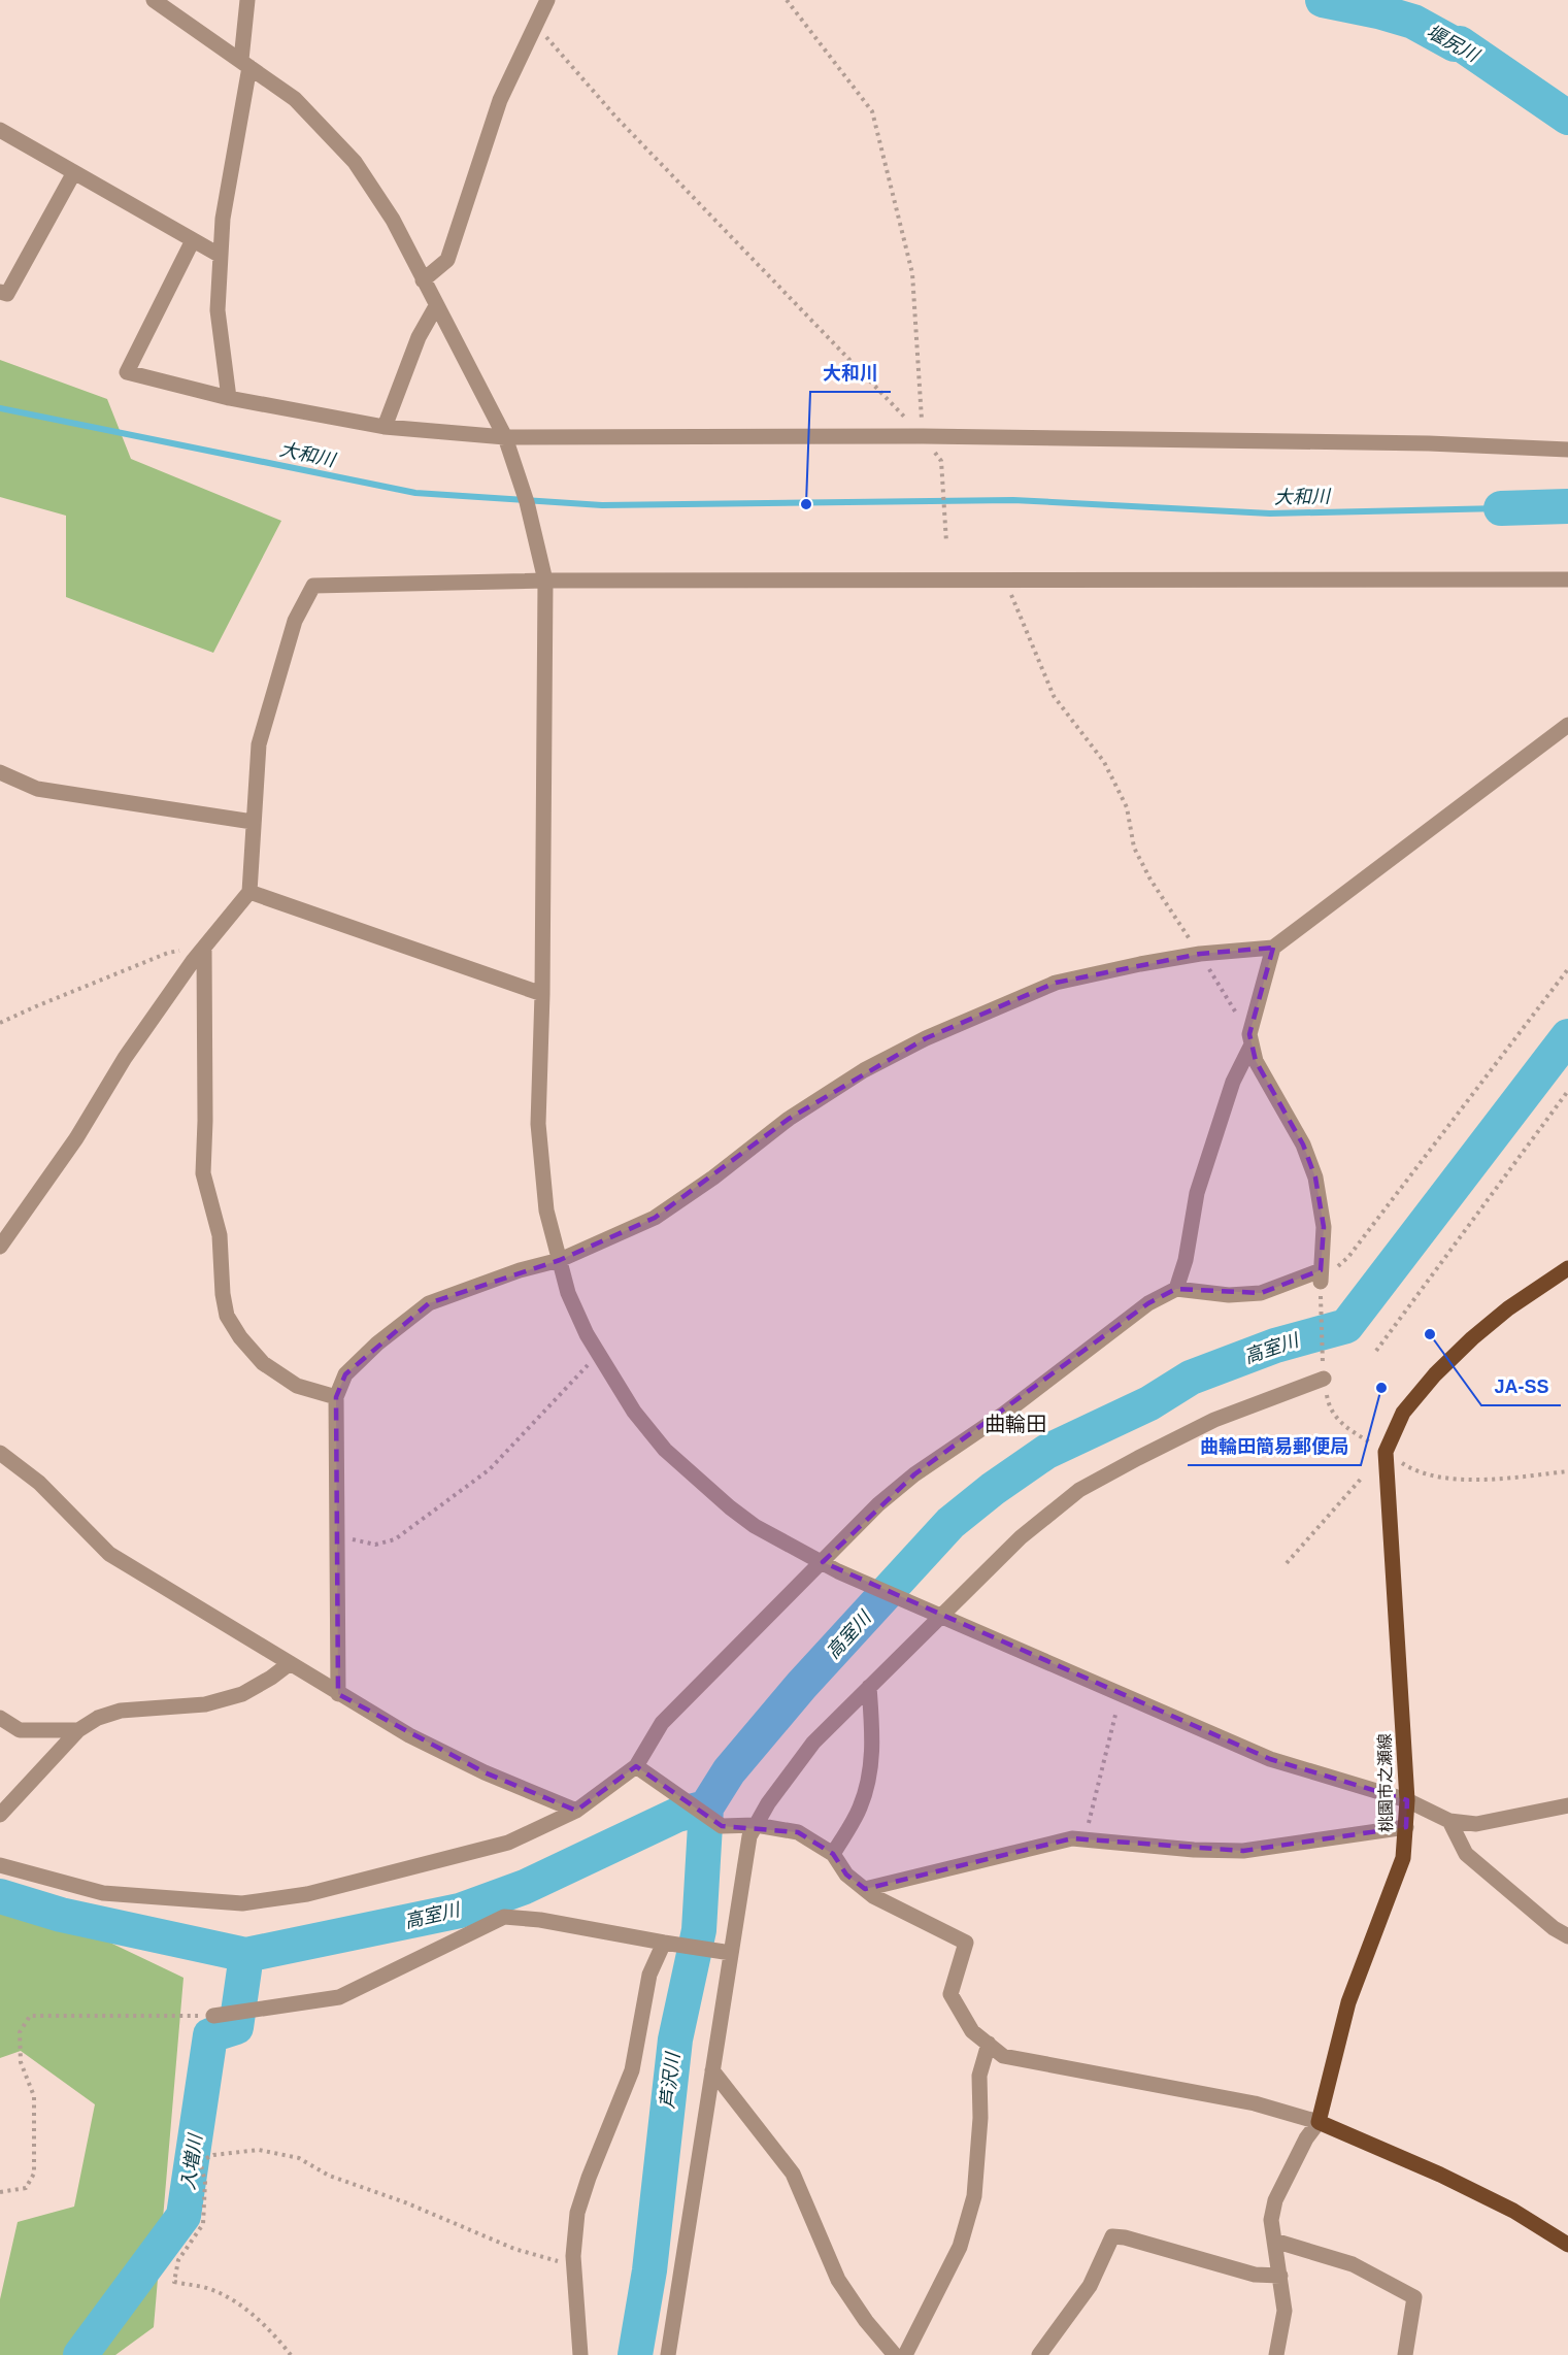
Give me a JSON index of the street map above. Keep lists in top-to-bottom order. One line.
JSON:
{"streets":{"main road":["桃園市之瀬線"]},"districts":["曲輪田"],"water":["堰尻川","大和川","高室川","芦沢川","入増川"],"places":["大和川","JA-SS","曲輪田簡易郵便局"]}
